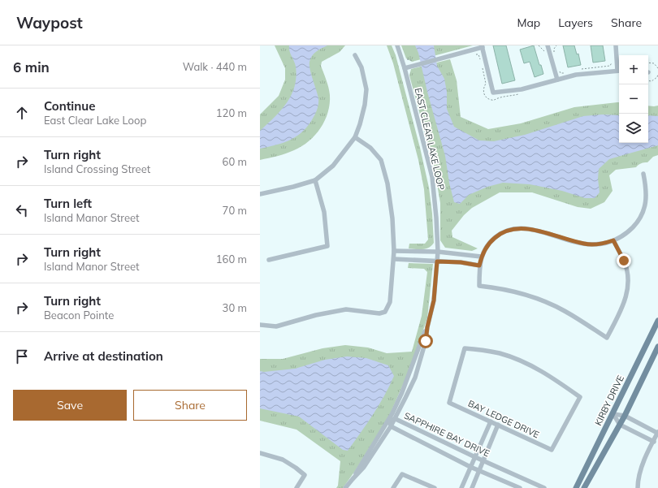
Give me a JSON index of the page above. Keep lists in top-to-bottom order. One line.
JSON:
{"streets":{"main road":["KIRBY DRIVE"],"street":["EAST CLEAR LAKE LOOP","BAY LEDGE DRIVE","SAPPHIRE BAY DRIVE"]},"crossings":[["EAST CLEAR LAKE LOOP","SAPPHIRE BAY DRIVE"]],"page":{"header":"Waypost","nav":["Map","Layers","Share"],"heading":["6 min","Walk · 440 m"],"map_buttons":["+","−"],"list":[["Continue","East Clear Lake Loop","120 m"],["Turn right","Island Crossing Street","60 m"],["Turn left","Island Manor Street","70 m"],["Turn right","Island Manor Street","160 m"],["Turn right","Beacon Pointe","30 m"],"Arrive at destination"],"buttons":["Save","Share"]}}
